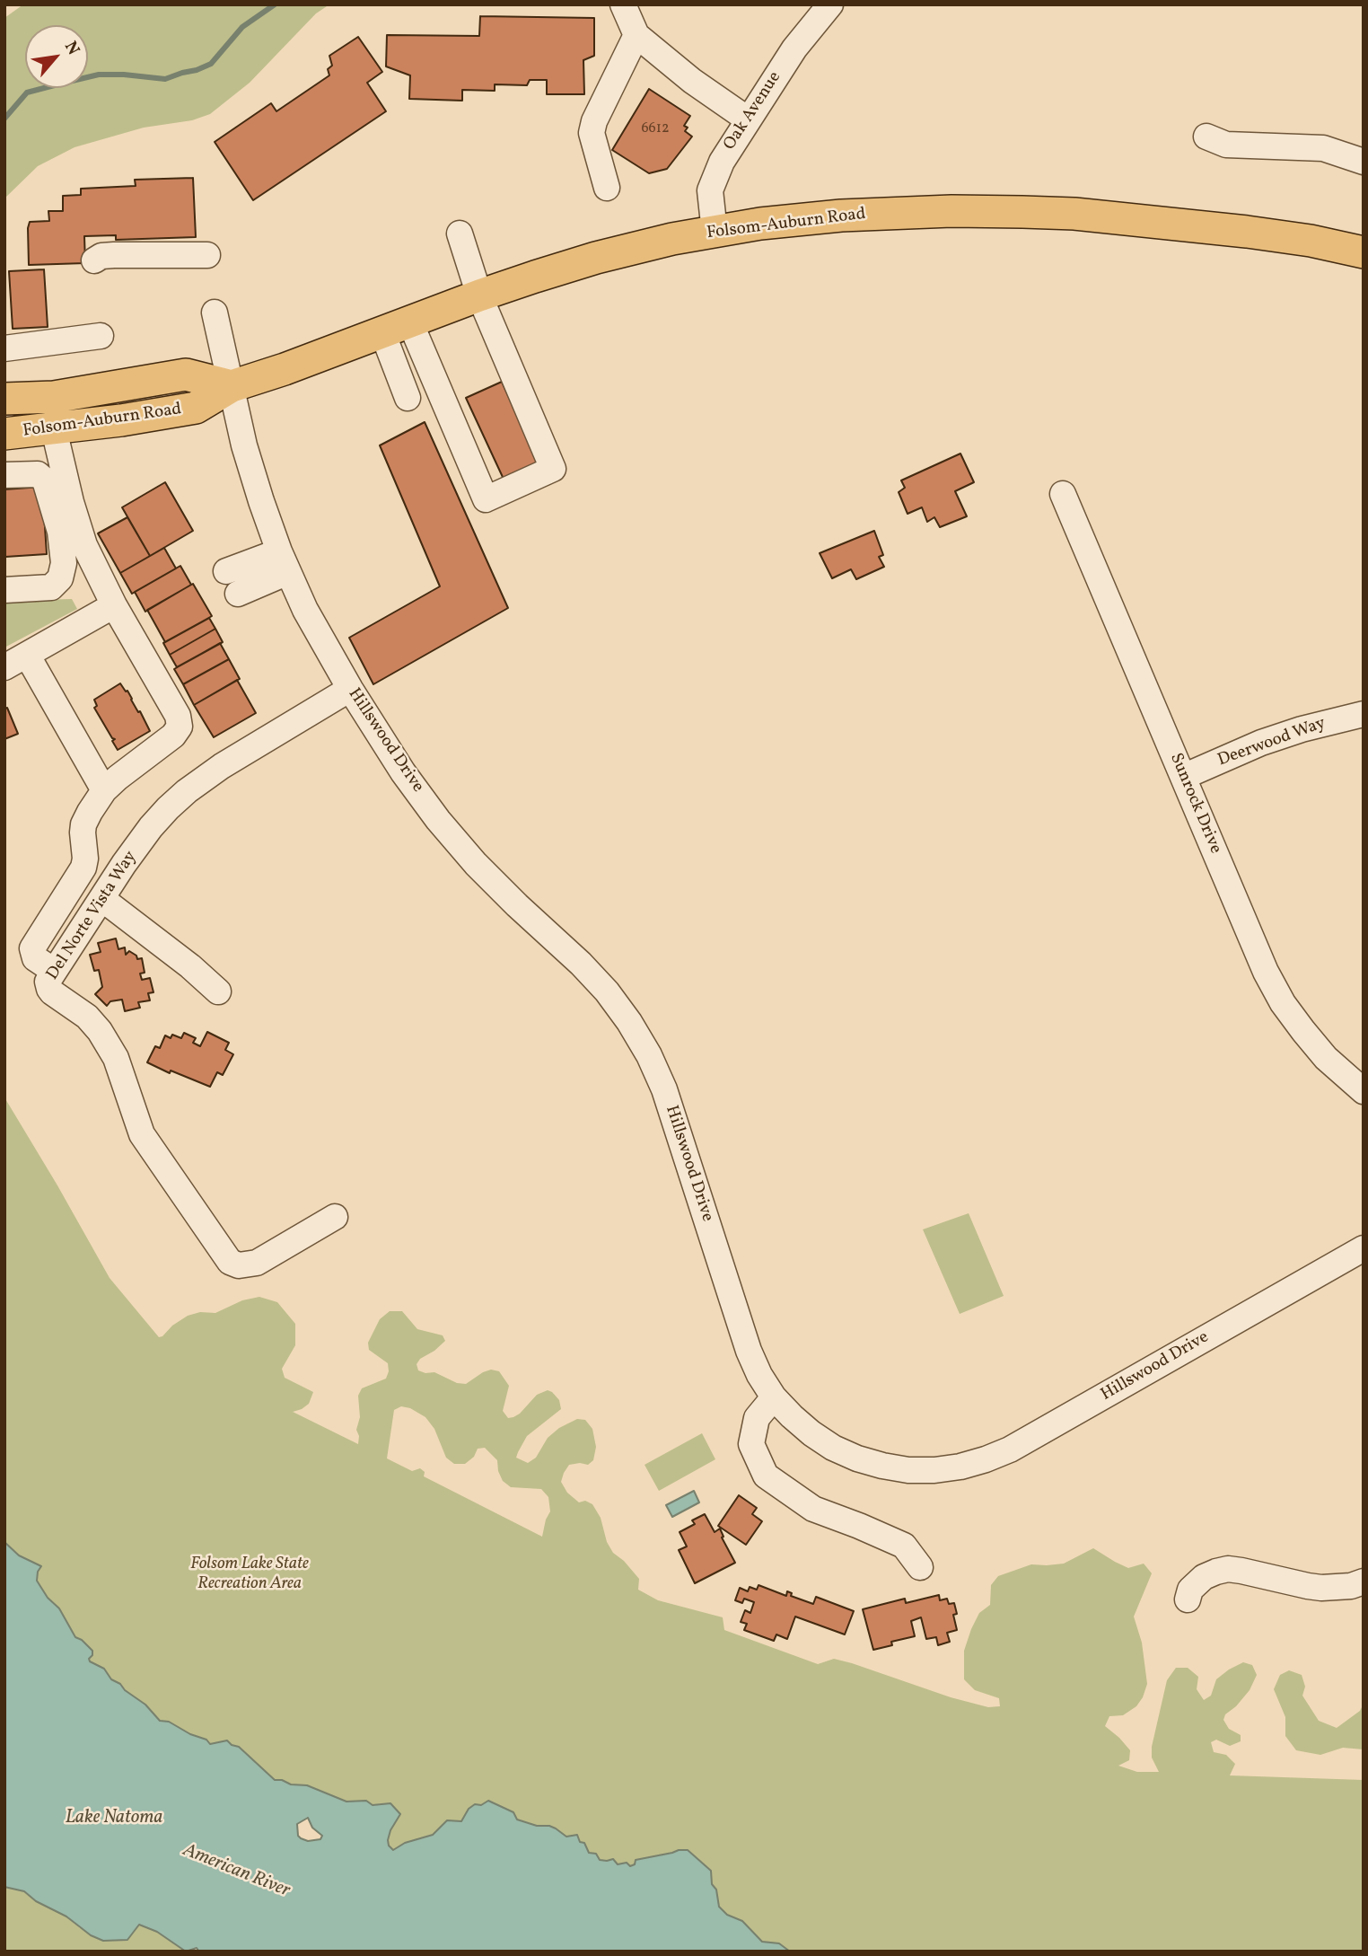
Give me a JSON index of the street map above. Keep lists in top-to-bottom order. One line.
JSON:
{"streets":{"main road":["Folsom-Auburn Road"],"street":["Oak Avenue","Hillswood Drive","Deerwood Way","Sunrock Drive","Del Norte Vista Way"]},"crossings":[["Oak Avenue","Folsom-Auburn Road"],["Folsom-Auburn Road","Hillswood Drive"],["Hillswood Drive","Del Norte Vista Way"],["Deerwood Way","Sunrock Drive"]],"water":["Lake Natoma","American River"],"parks":["Folsom Lake State Recreation Area"],"house_numbers":["6612"],"north":"top right"}
